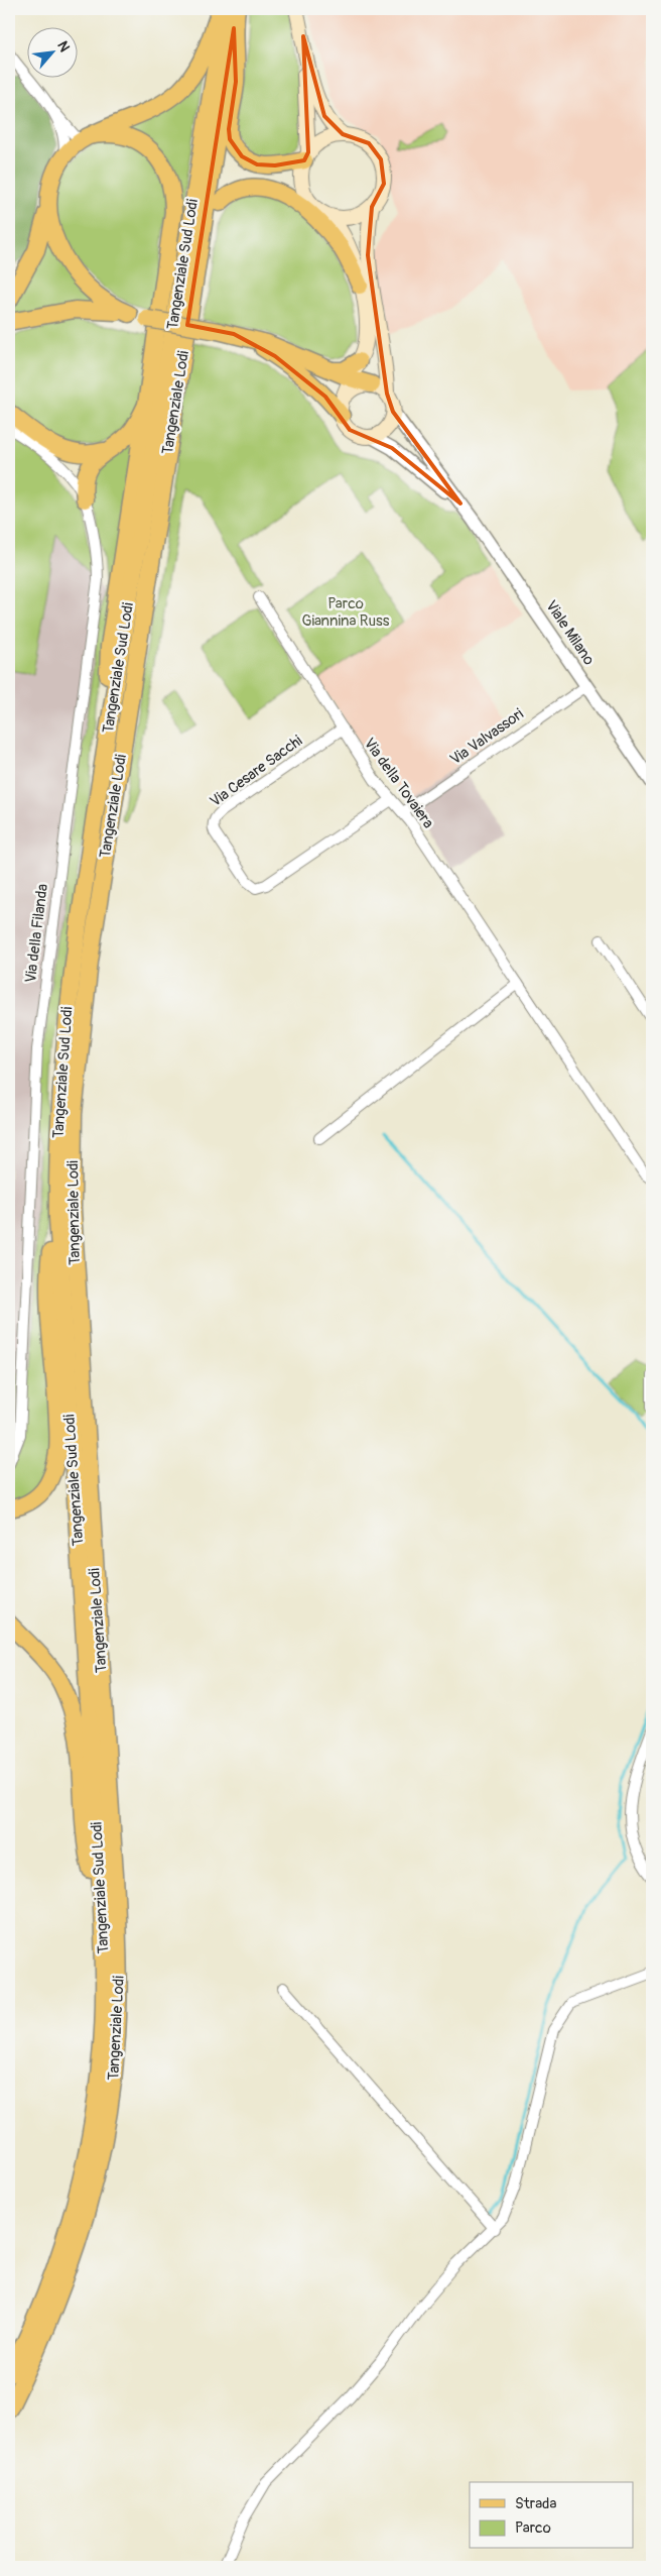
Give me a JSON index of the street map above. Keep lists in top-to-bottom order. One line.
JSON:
{"streets":{"main road":["Tangenziale Sud Lodi","Tangenziale Lodi"],"street":["Viale Milano","Via Valvassori","Via Cesare Sacchi","Via della Tovaiera","Via della Filanda"]},"crossings":[["Viale Milano","Via Valvassori"],["Via Valvassori","Via della Tovaiera"],["Via Cesare Sacchi","Via della Tovaiera"]],"parks":["Parco Giannina Russ"],"legend":["Strada","Parco"],"north":"top right"}
